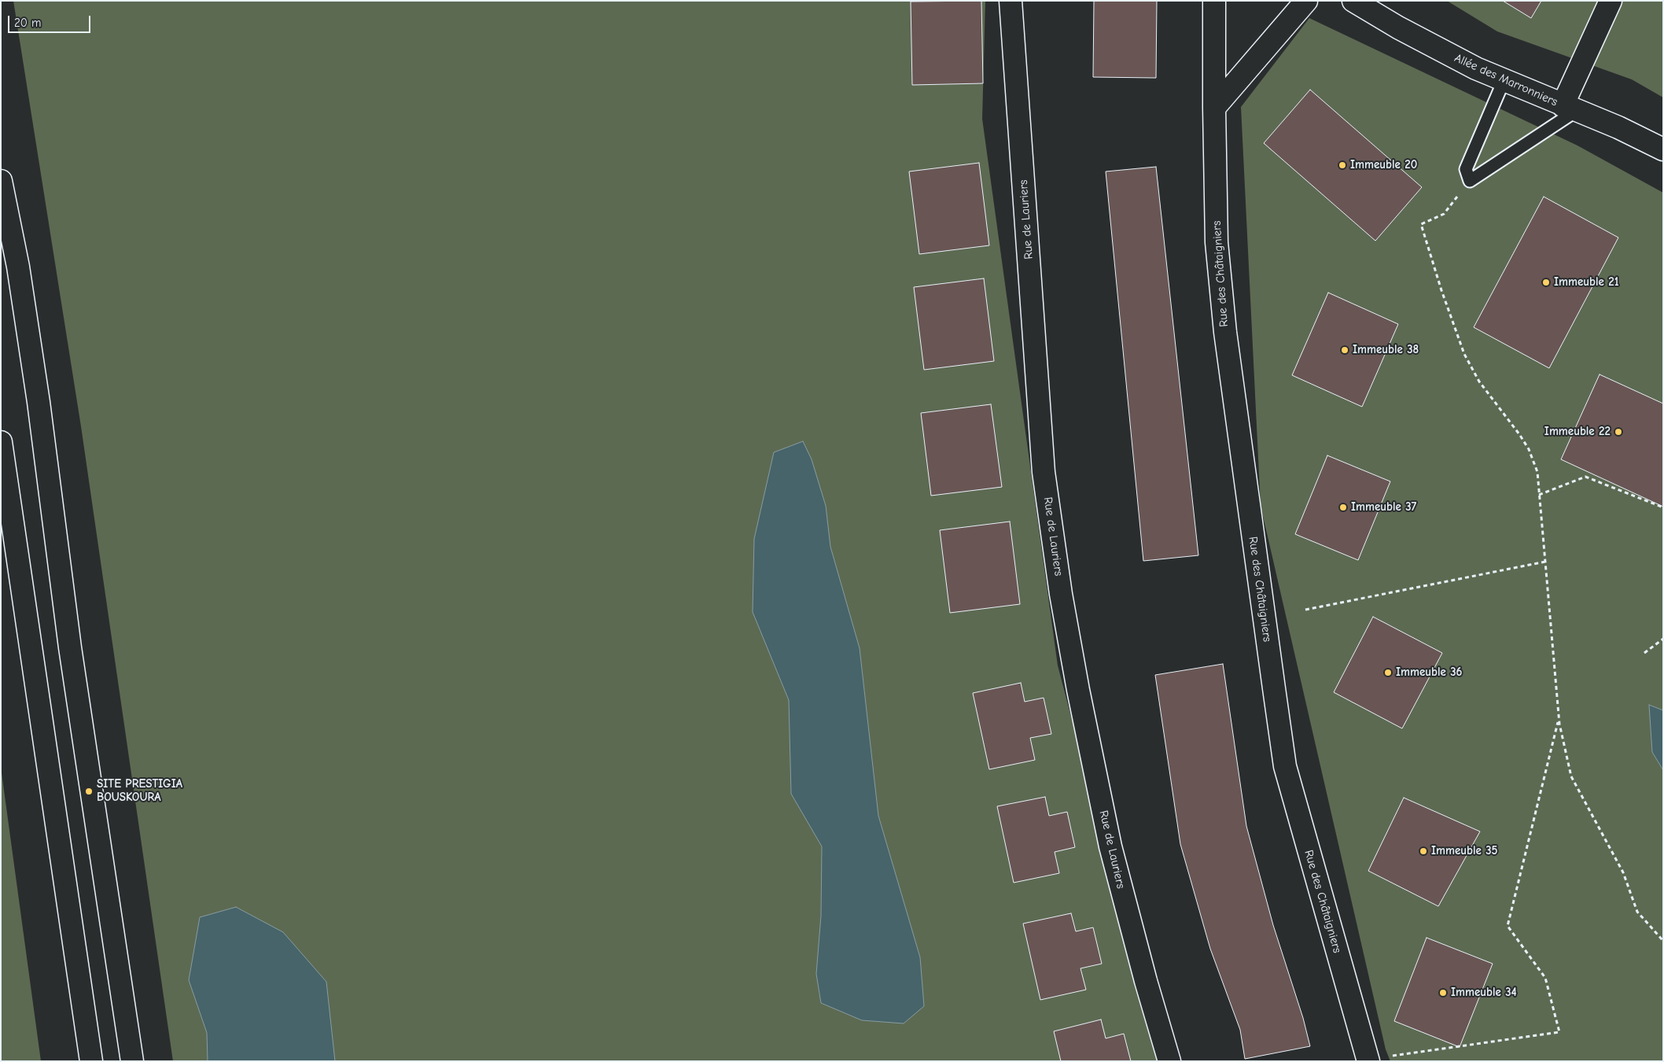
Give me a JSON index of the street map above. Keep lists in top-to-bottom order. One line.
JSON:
{"streets":{"street":["Allée des Marronniers","Rue de Lauriers","Rue des Châtaigniers"]},"places":["Immeuble 20","Immeuble 21","Immeuble 38","Immeuble 22","Immeuble 37","Immeuble 36","SITE PRESTIGIA BOUSKOURA","Immeuble 35","Immeuble 34"],"scale_bar":"20 m"}
